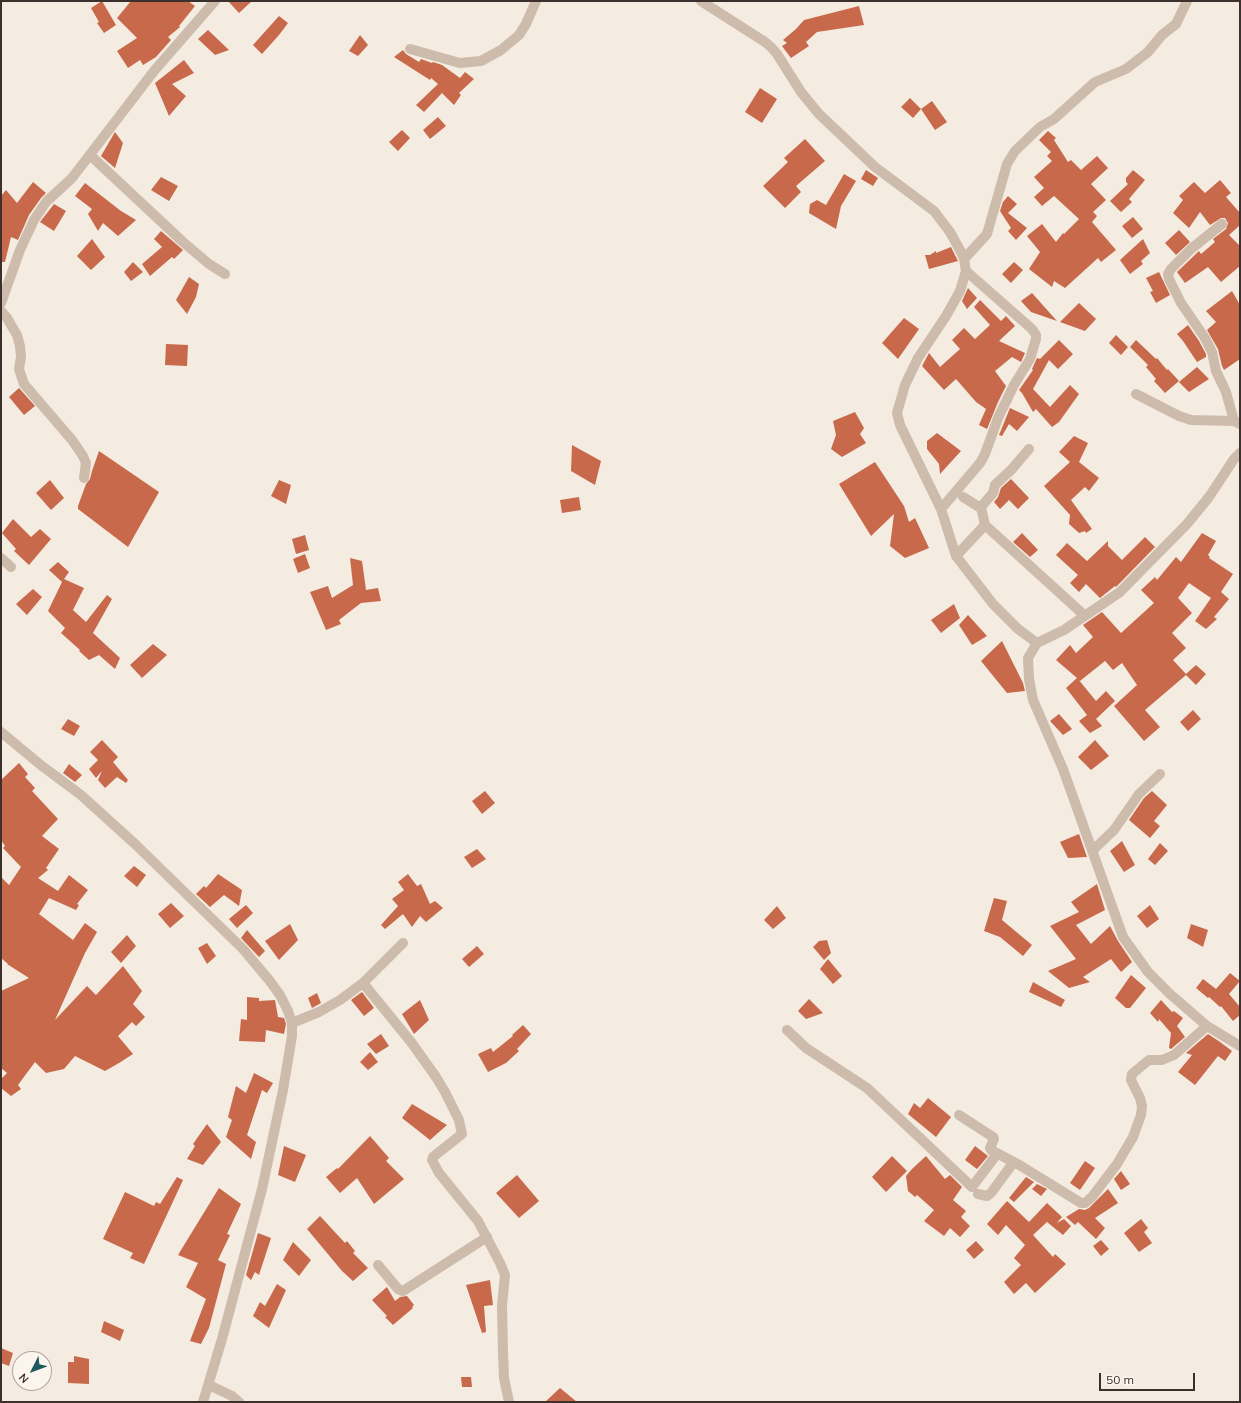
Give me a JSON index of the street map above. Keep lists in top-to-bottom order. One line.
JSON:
{"scale_bar":"50 m","north":"bottom left"}
